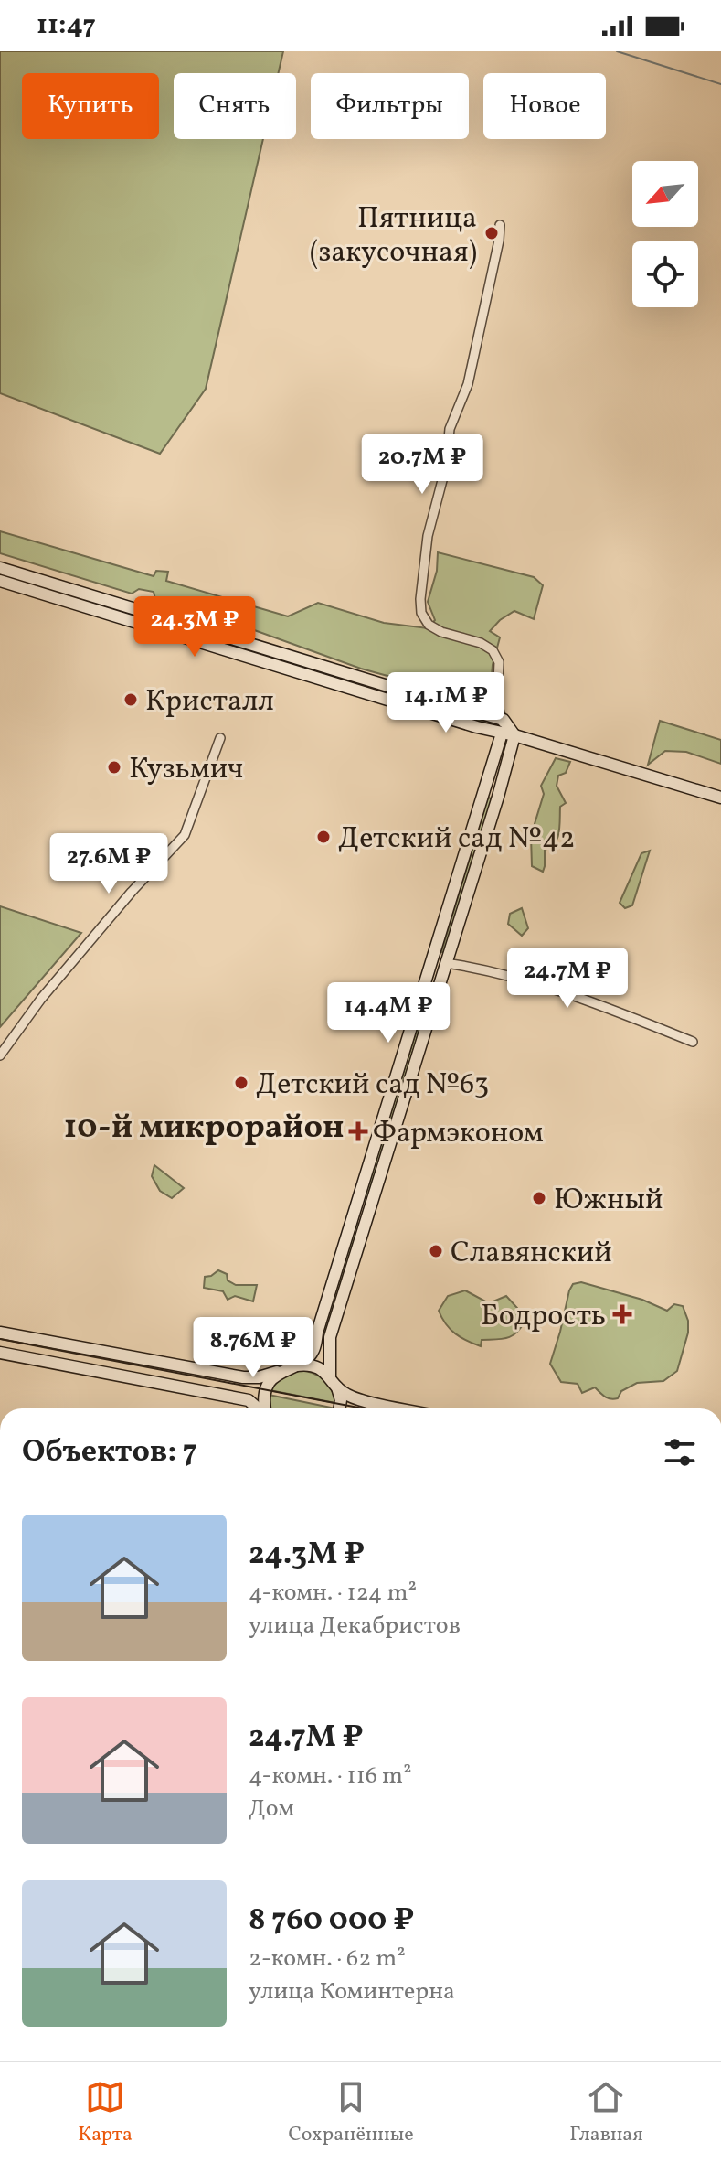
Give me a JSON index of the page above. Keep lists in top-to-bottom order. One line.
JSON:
{"districts":["10-й микрорайон"],"places":{"other":["Пятница (закусочная)","Кристалл","Кузьмич","Детский сад №42","Детский сад №63","Южный","Славянский"],"health":["Фармэконом","Бодрость"]},"north":"bottom left","page":{"status":"11:47","chip":["Купить","Снять","Фильтры","Новое"],"price":["20.7M ₽","24.3M ₽","14.1M ₽","27.6M ₽","24.7M ₽","14.4M ₽","8.76M ₽"],"heading":"Объектов: 7","list":[{"name":"24.3M ₽","note":"4-комн. · 124 m² · улица Декабристов"},{"name":"24.7M ₽","note":"4-комн. · 116 m² · Дом"},{"name":"8 760 000 ₽","note":"2-комн. · 62 m² · улица Коминтерна"}],"tabs":["Карта","Сохранённые","Главная"]}}
